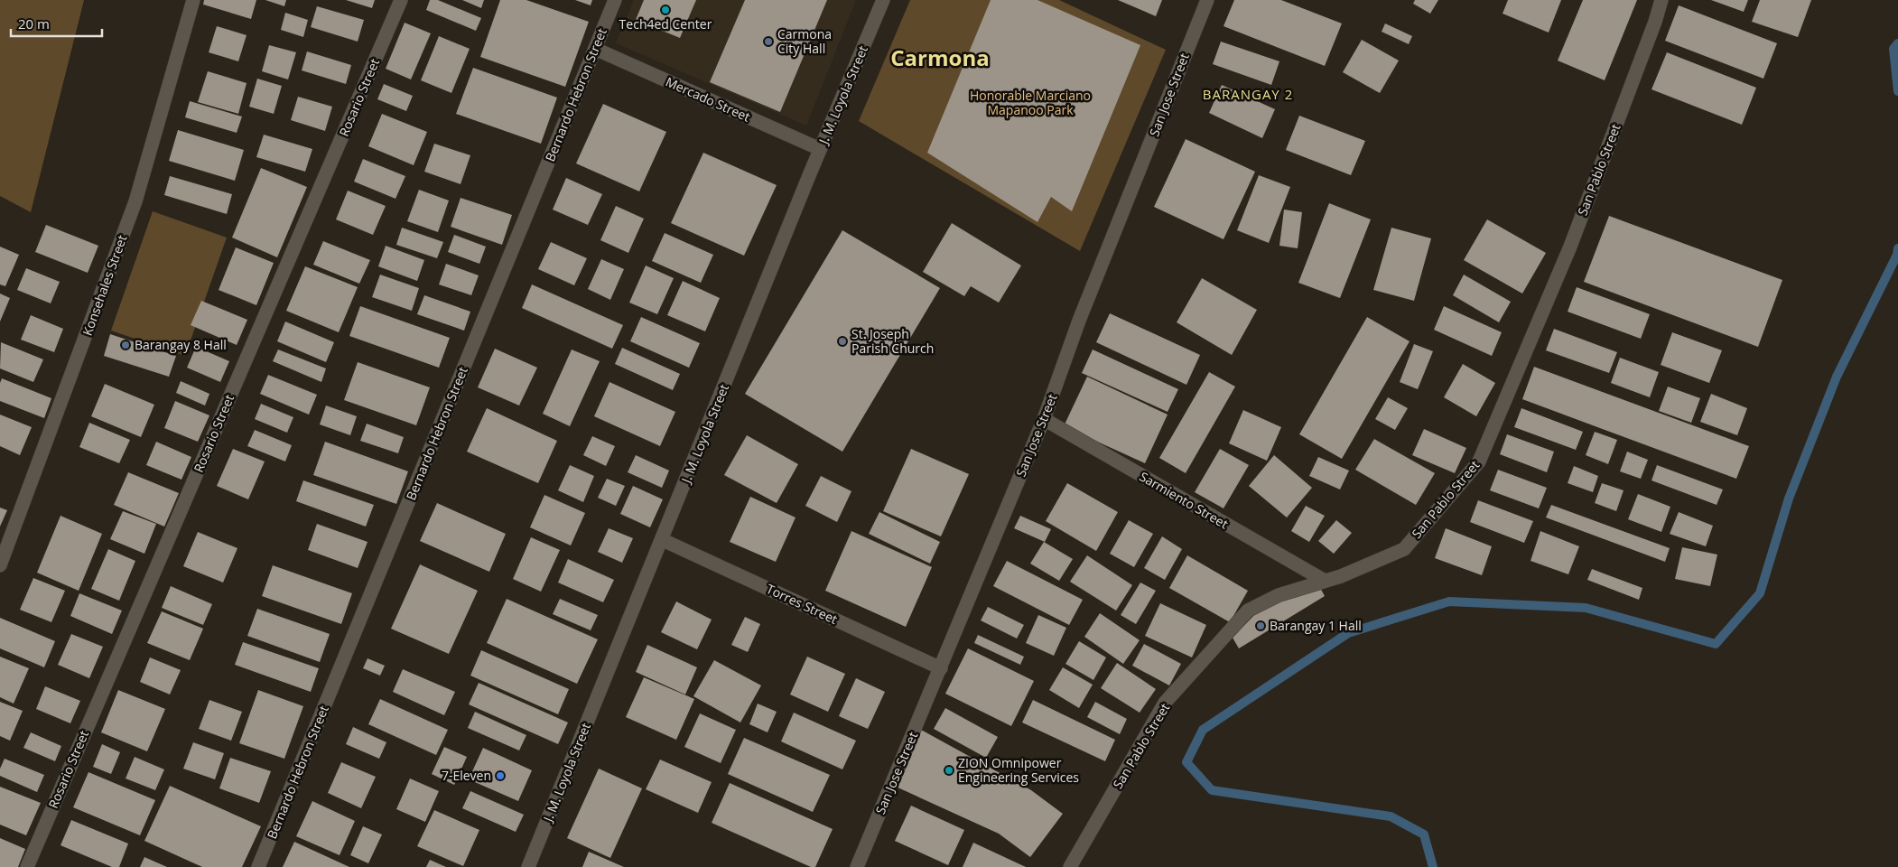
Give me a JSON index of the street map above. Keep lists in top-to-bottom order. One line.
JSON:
{"streets":{"street":["Bernardo Hebron Street","J. M. Loyola Street","San Jose Street","Rosario Street","Mercado Street","San Pablo Street","Konsehales Street","Sarmiento Street","Torres Street"]},"crossings":[["Bernardo Hebron Street","Mercado Street"],["J. M. Loyola Street","Mercado Street"],["J. M. Loyola Street","Torres Street"],["San Jose Street","Sarmiento Street"],["San Jose Street","Torres Street"],["San Pablo Street","Sarmiento Street"]],"districts":["Carmona","BARANGAY 2"],"parks":["Honorable Marciano Mapanoo Park"],"places":["Tech4ed Center","Carmona City Hall","St. Joseph Parish Church","Barangay 8 Hall","Barangay 1 Hall","ZION Omnipower Engineering Services","7-Eleven"],"scale_bar":"20 m"}
